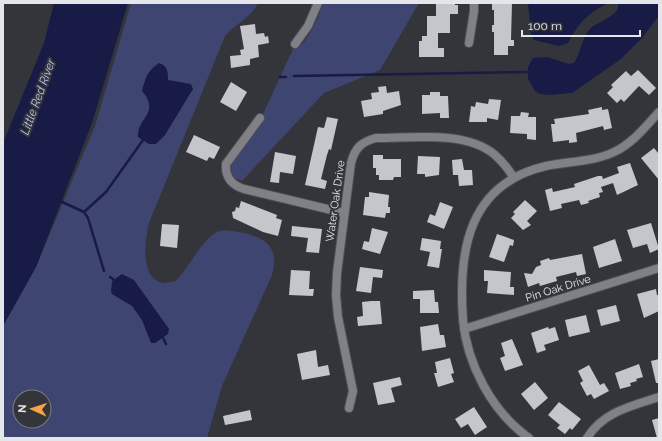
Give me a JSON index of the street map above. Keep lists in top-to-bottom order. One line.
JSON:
{"streets":{"street":["Water Oak Drive","Pin Oak Drive"]},"water":["Little Red River"],"scale_bar":"100 m","north":"left"}
